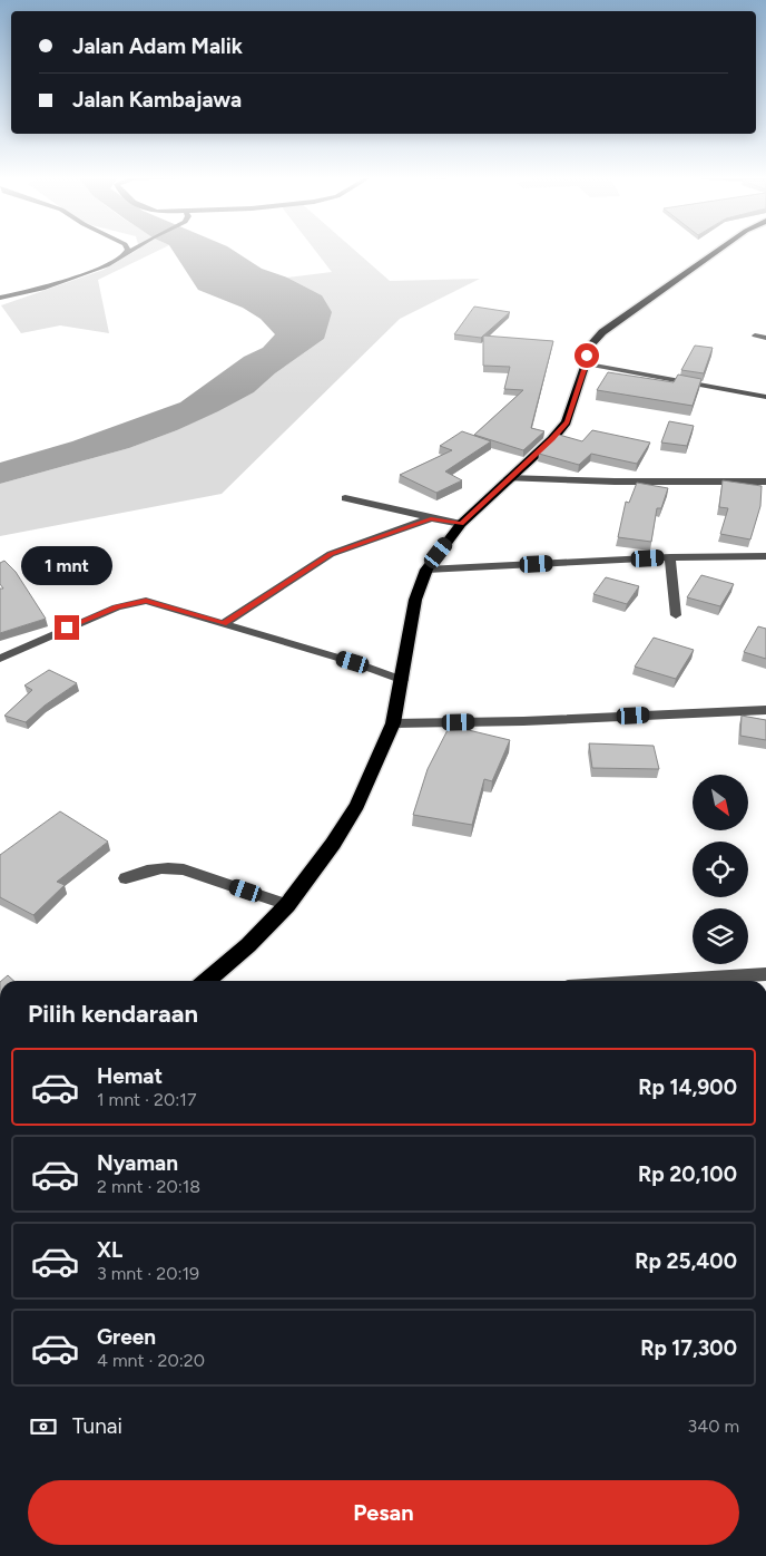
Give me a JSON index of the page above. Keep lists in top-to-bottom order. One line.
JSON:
{"north":"bottom right","page":{"banner":["Jalan Adam Malik","Jalan Kambajawa"],"bubble":"1 mnt","heading":"Pilih kendaraan","list":[{"name":"Hemat","note":"1 mnt · 20:17","value":"Rp 14,900"},{"name":"Nyaman","note":"2 mnt · 20:18","value":"Rp 20,100"},{"name":"XL","note":"3 mnt · 20:19","value":"Rp 25,400"},{"name":"Green","note":"4 mnt · 20:20","value":"Rp 17,300"}],"pay":["Tunai","340 m"],"buttons":"Pesan"}}
